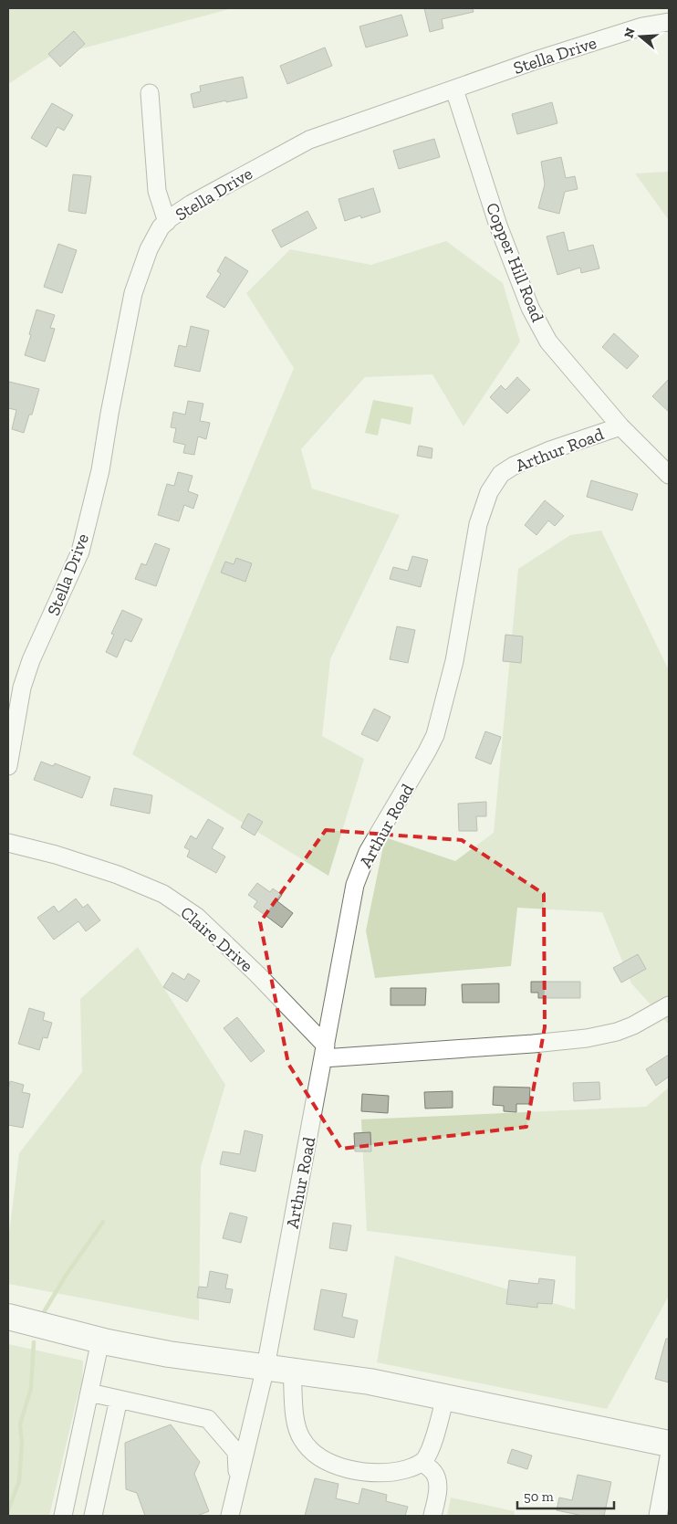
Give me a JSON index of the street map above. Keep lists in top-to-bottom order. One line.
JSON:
{"streets":{"street":["Stella Drive","Copper Hill Road","Arthur Road","Claire Drive"]},"crossings":[["Stella Drive","Copper Hill Road"],["Copper Hill Road","Arthur Road"],["Arthur Road","Claire Drive"]],"scale_bar":"50 m","north":"left"}
